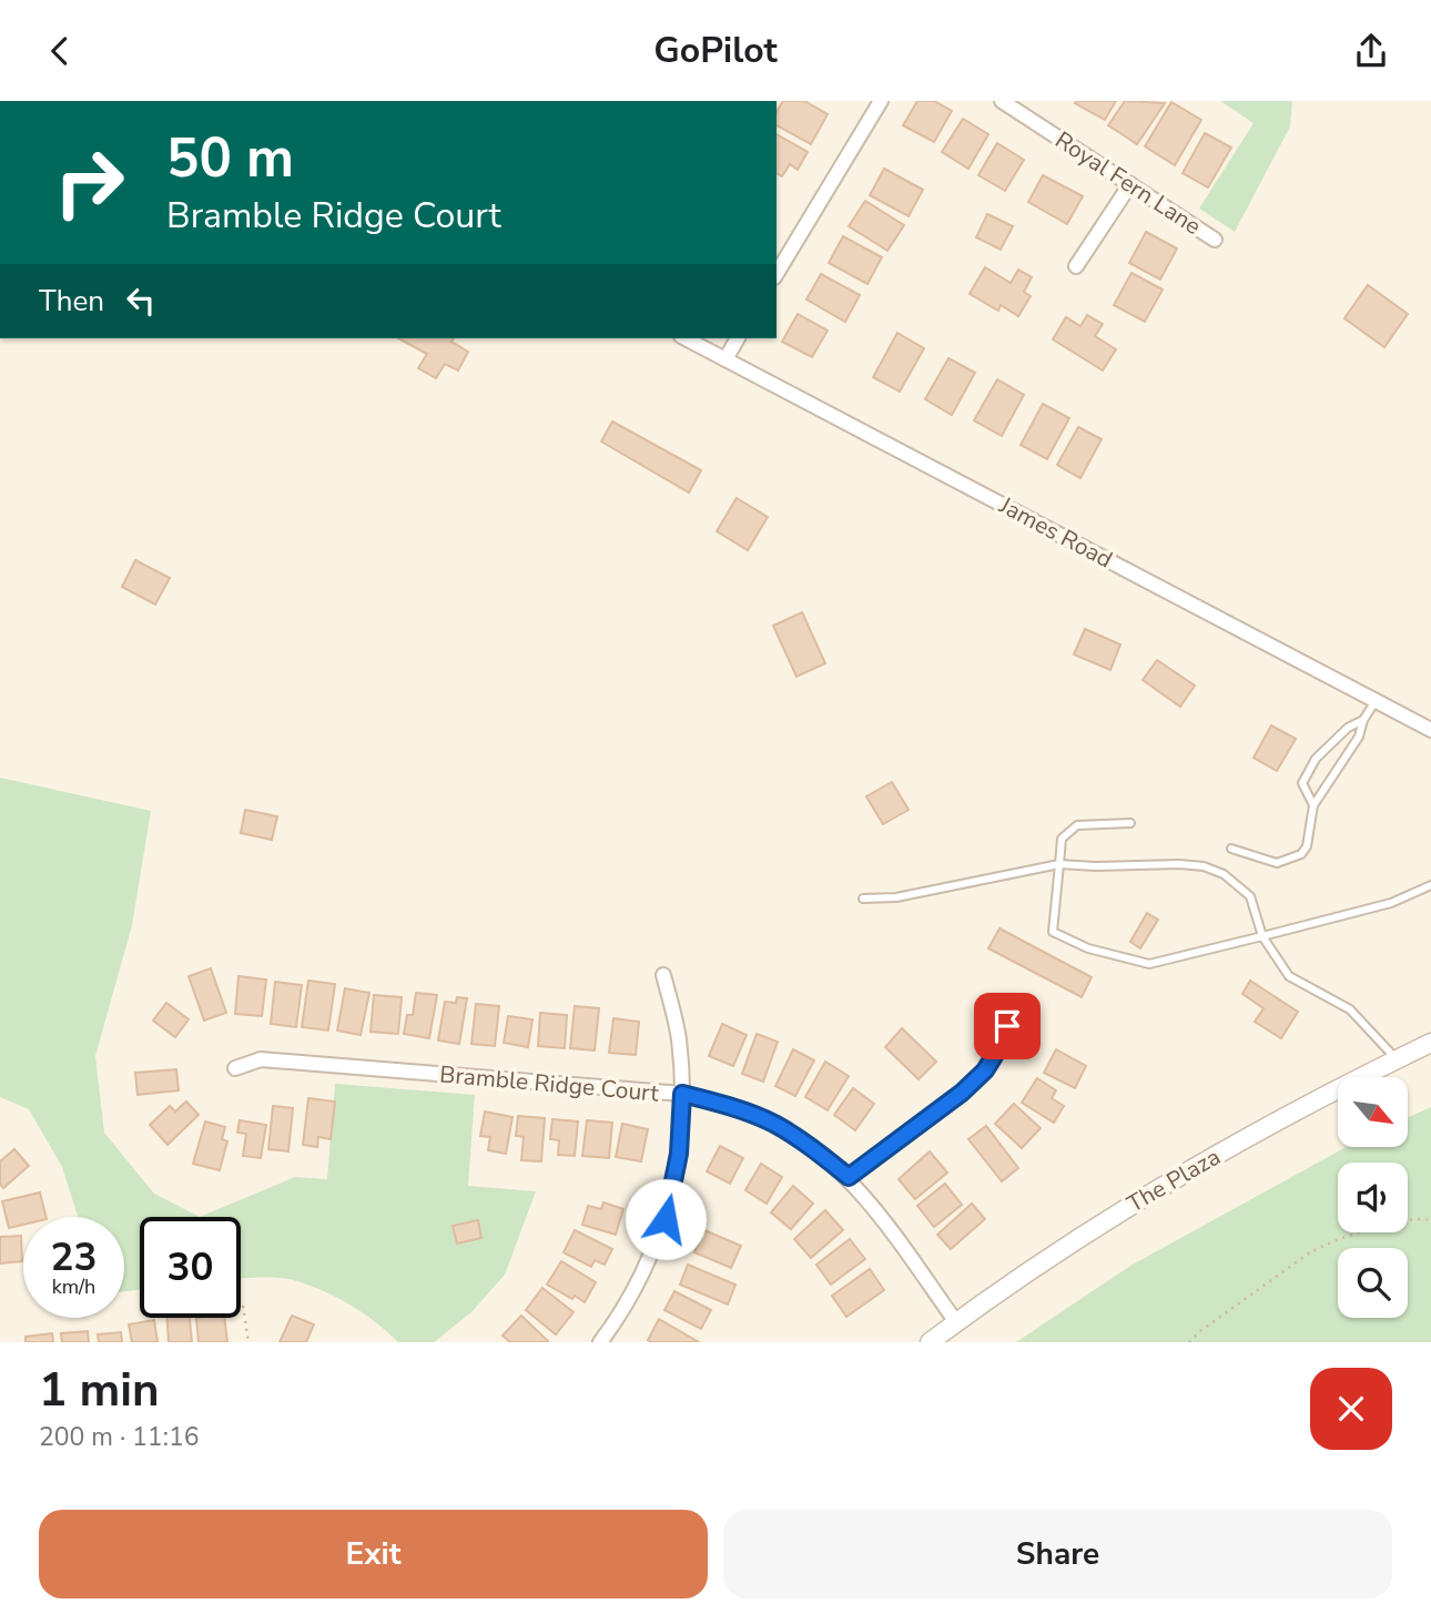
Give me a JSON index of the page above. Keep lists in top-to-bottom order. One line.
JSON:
{"streets":{"street":["Royal Fern Lane","James Road","Bramble Ridge Court","The Plaza"]},"crossings":[["Bramble Ridge Court","The Plaza"]],"north":"bottom right","page":{"header":"GoPilot","turn":["50 m","Bramble Ridge Court"],"then":"Then","speed":"23 km/h","limit":"30","heading":["1 min","200 m · 11:16"],"buttons":["Exit","Share"]}}
